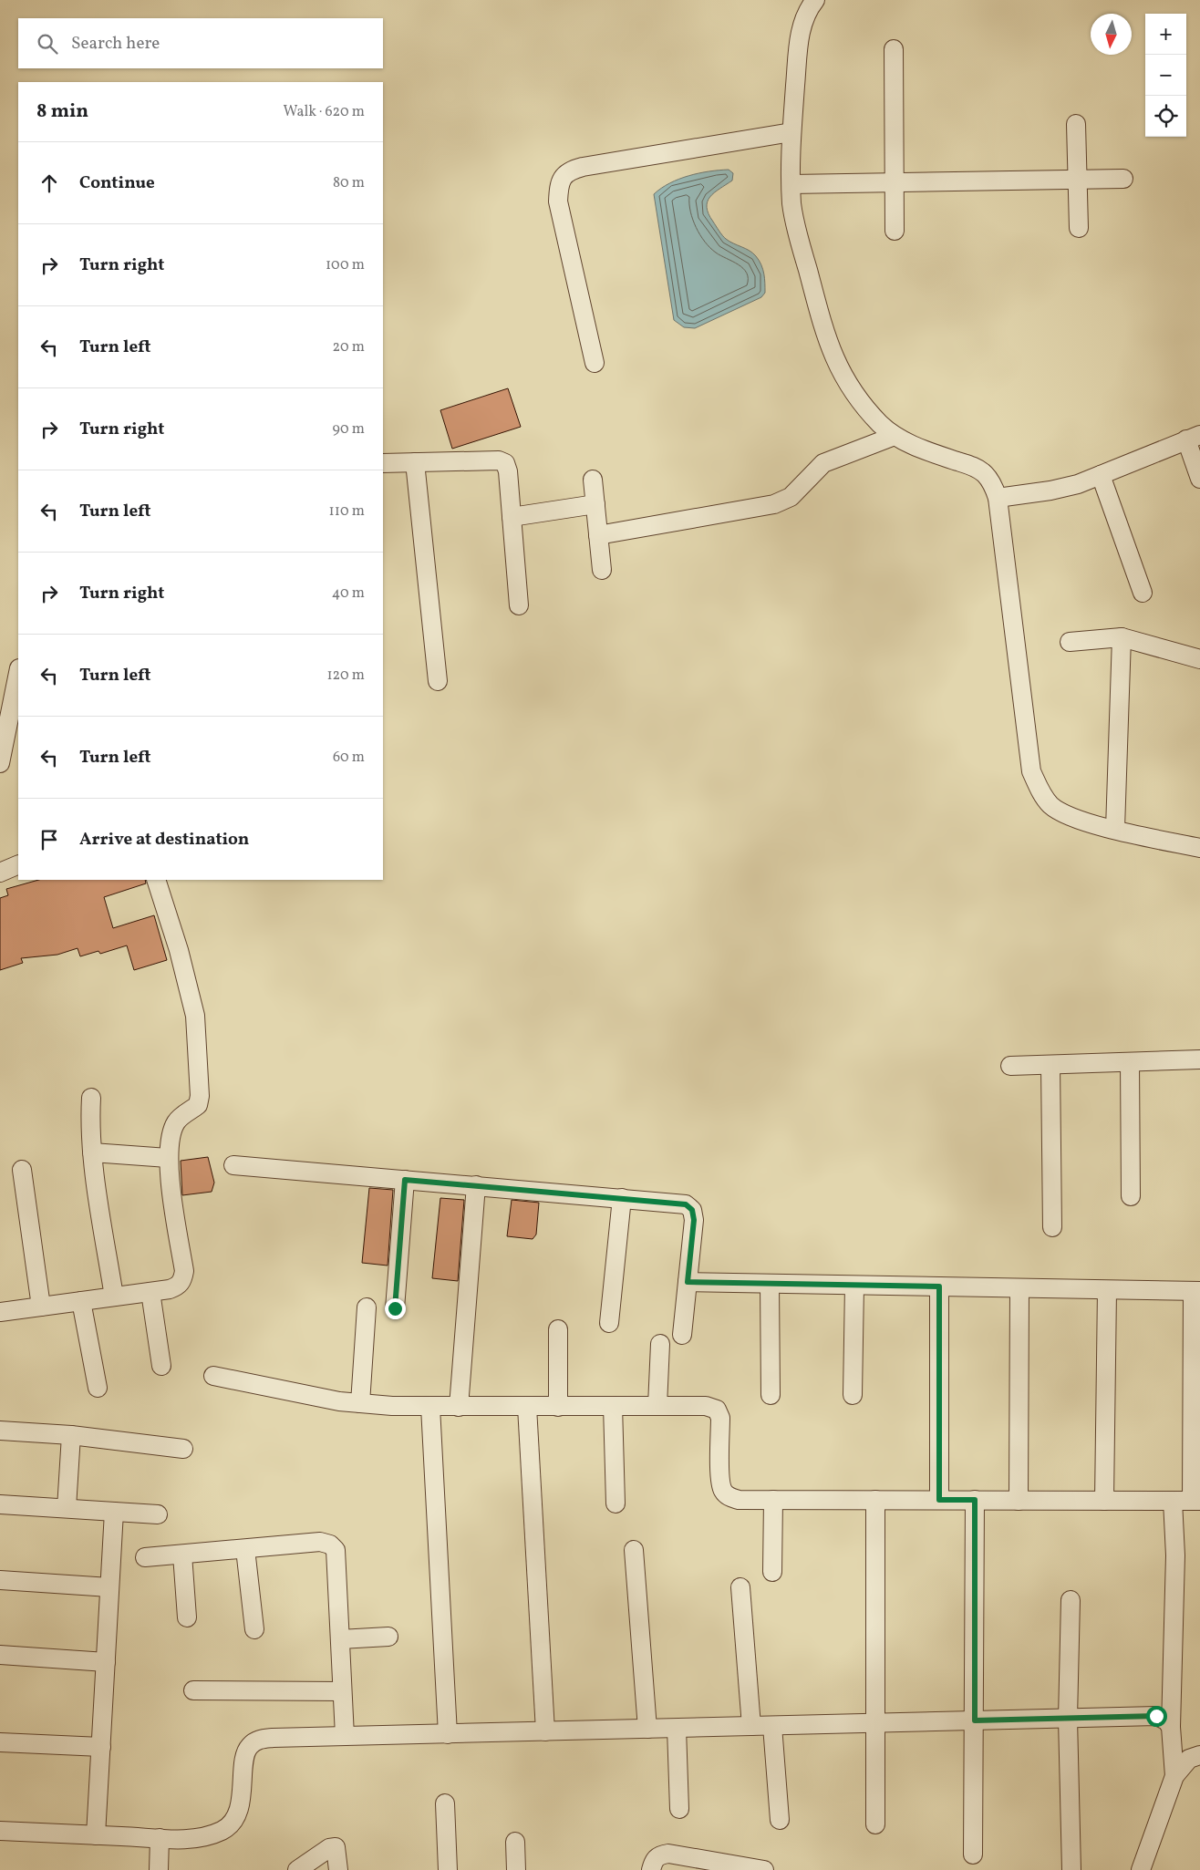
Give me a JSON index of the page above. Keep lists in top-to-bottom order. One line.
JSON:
{"north":"bottom","page":{"map_buttons":["+","−"],"search":"Search here","heading":["8 min","Walk · 620 m"],"list":[["Continue","80 m"],["Turn right","100 m"],["Turn left","20 m"],["Turn right","90 m"],["Turn left","110 m"],["Turn right","40 m"],["Turn left","120 m"],["Turn left","60 m"],"Arrive at destination"]}}
